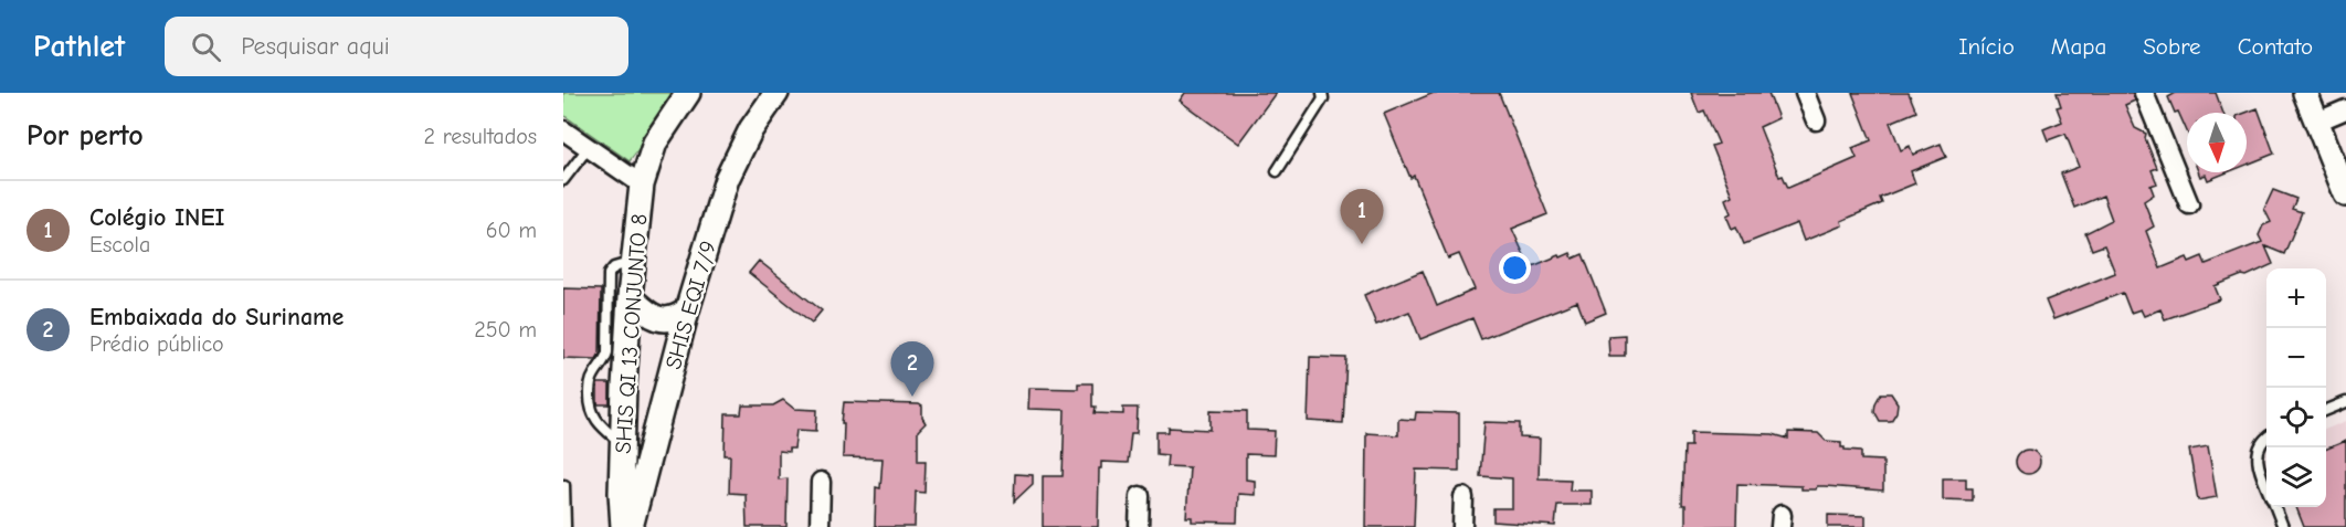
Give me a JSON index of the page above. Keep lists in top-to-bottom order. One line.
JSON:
{"streets":{"street":["SHIS EQI 7/9","SHIS QI 13 CONJUNTO 8"]},"north":"bottom","page":{"header":"Pathlet","search":"Pesquisar aqui","nav":["Início","Mapa","Sobre","Contato"],"heading":["Por perto","2 resultados"],"list":[{"mark":"1","name":"Colégio INEI","note":"Escola","value":"60 m"},{"mark":"2","name":"Embaixada do Suriname","note":"Prédio público","value":"250 m"}],"pins":["1","2"],"map_buttons":["+","−"]}}
